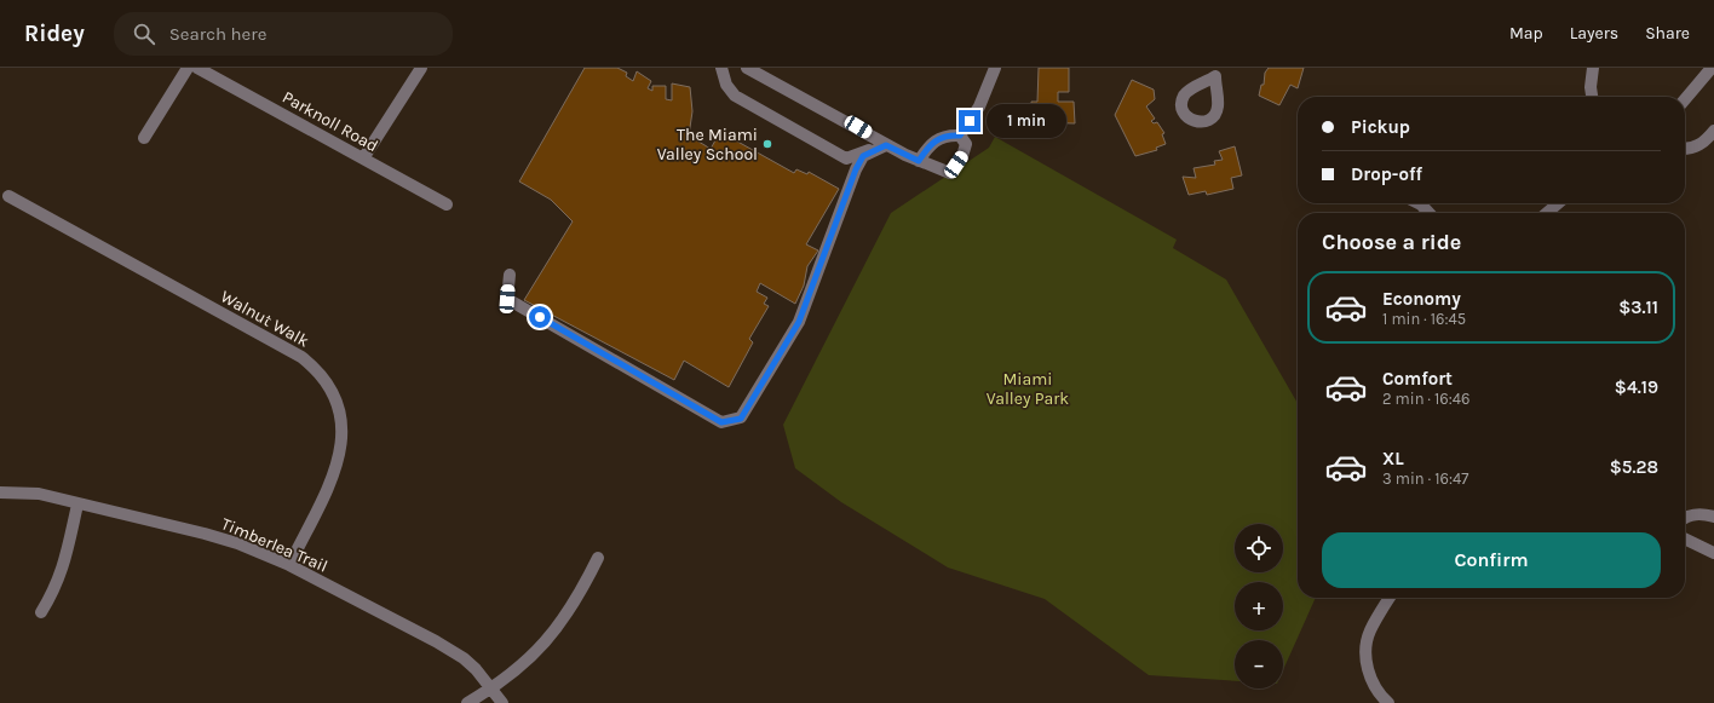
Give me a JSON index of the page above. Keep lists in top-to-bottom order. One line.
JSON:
{"streets":{"street":["Parknoll Road","Walnut Walk","Timberlea Trail"]},"crossings":[["Walnut Walk","Timberlea Trail"]],"parks":["Miami Valley Park"],"places":["The Miami Valley School"],"page":{"header":"Ridey","search":"Search here","nav":["Map","Layers","Share"],"banner":["Pickup","Drop-off"],"bubble":"1 min","heading":"Choose a ride","list":[{"name":"Economy","note":"1 min · 16:45","value":"$3.11"},{"name":"Comfort","note":"2 min · 16:46","value":"$4.19"},{"name":"XL","note":"3 min · 16:47","value":"$5.28"}],"buttons":"Confirm","map_buttons":["+","−"]}}
